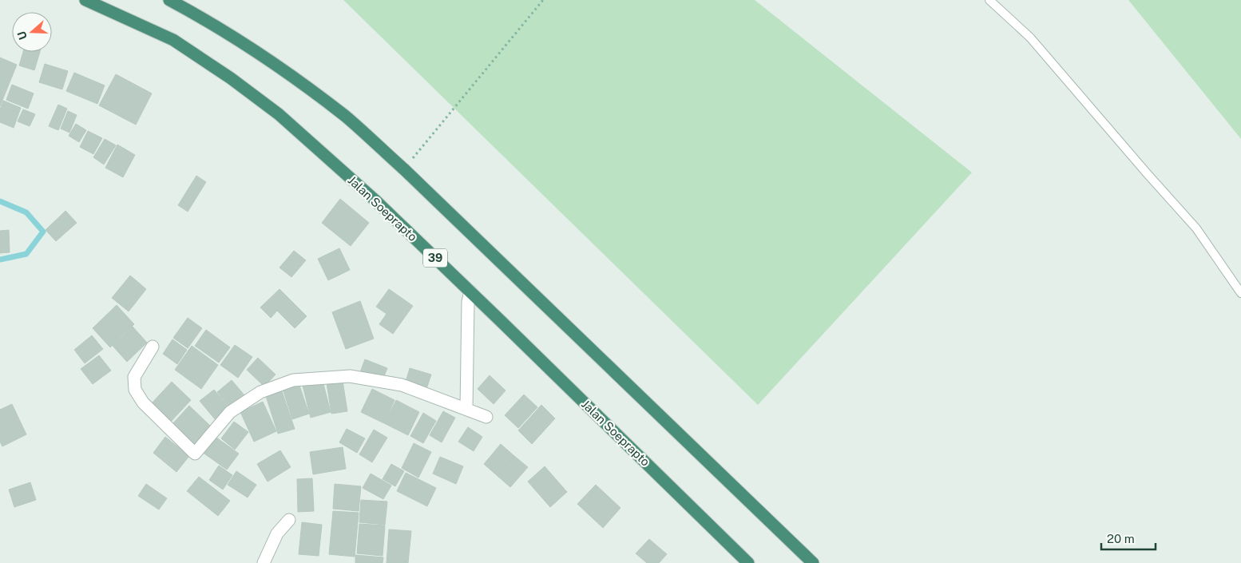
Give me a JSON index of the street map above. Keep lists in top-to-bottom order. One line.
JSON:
{"streets":{"highway":["Jalan Soeprapto","39"]},"scale_bar":"20 m","north":"left"}
